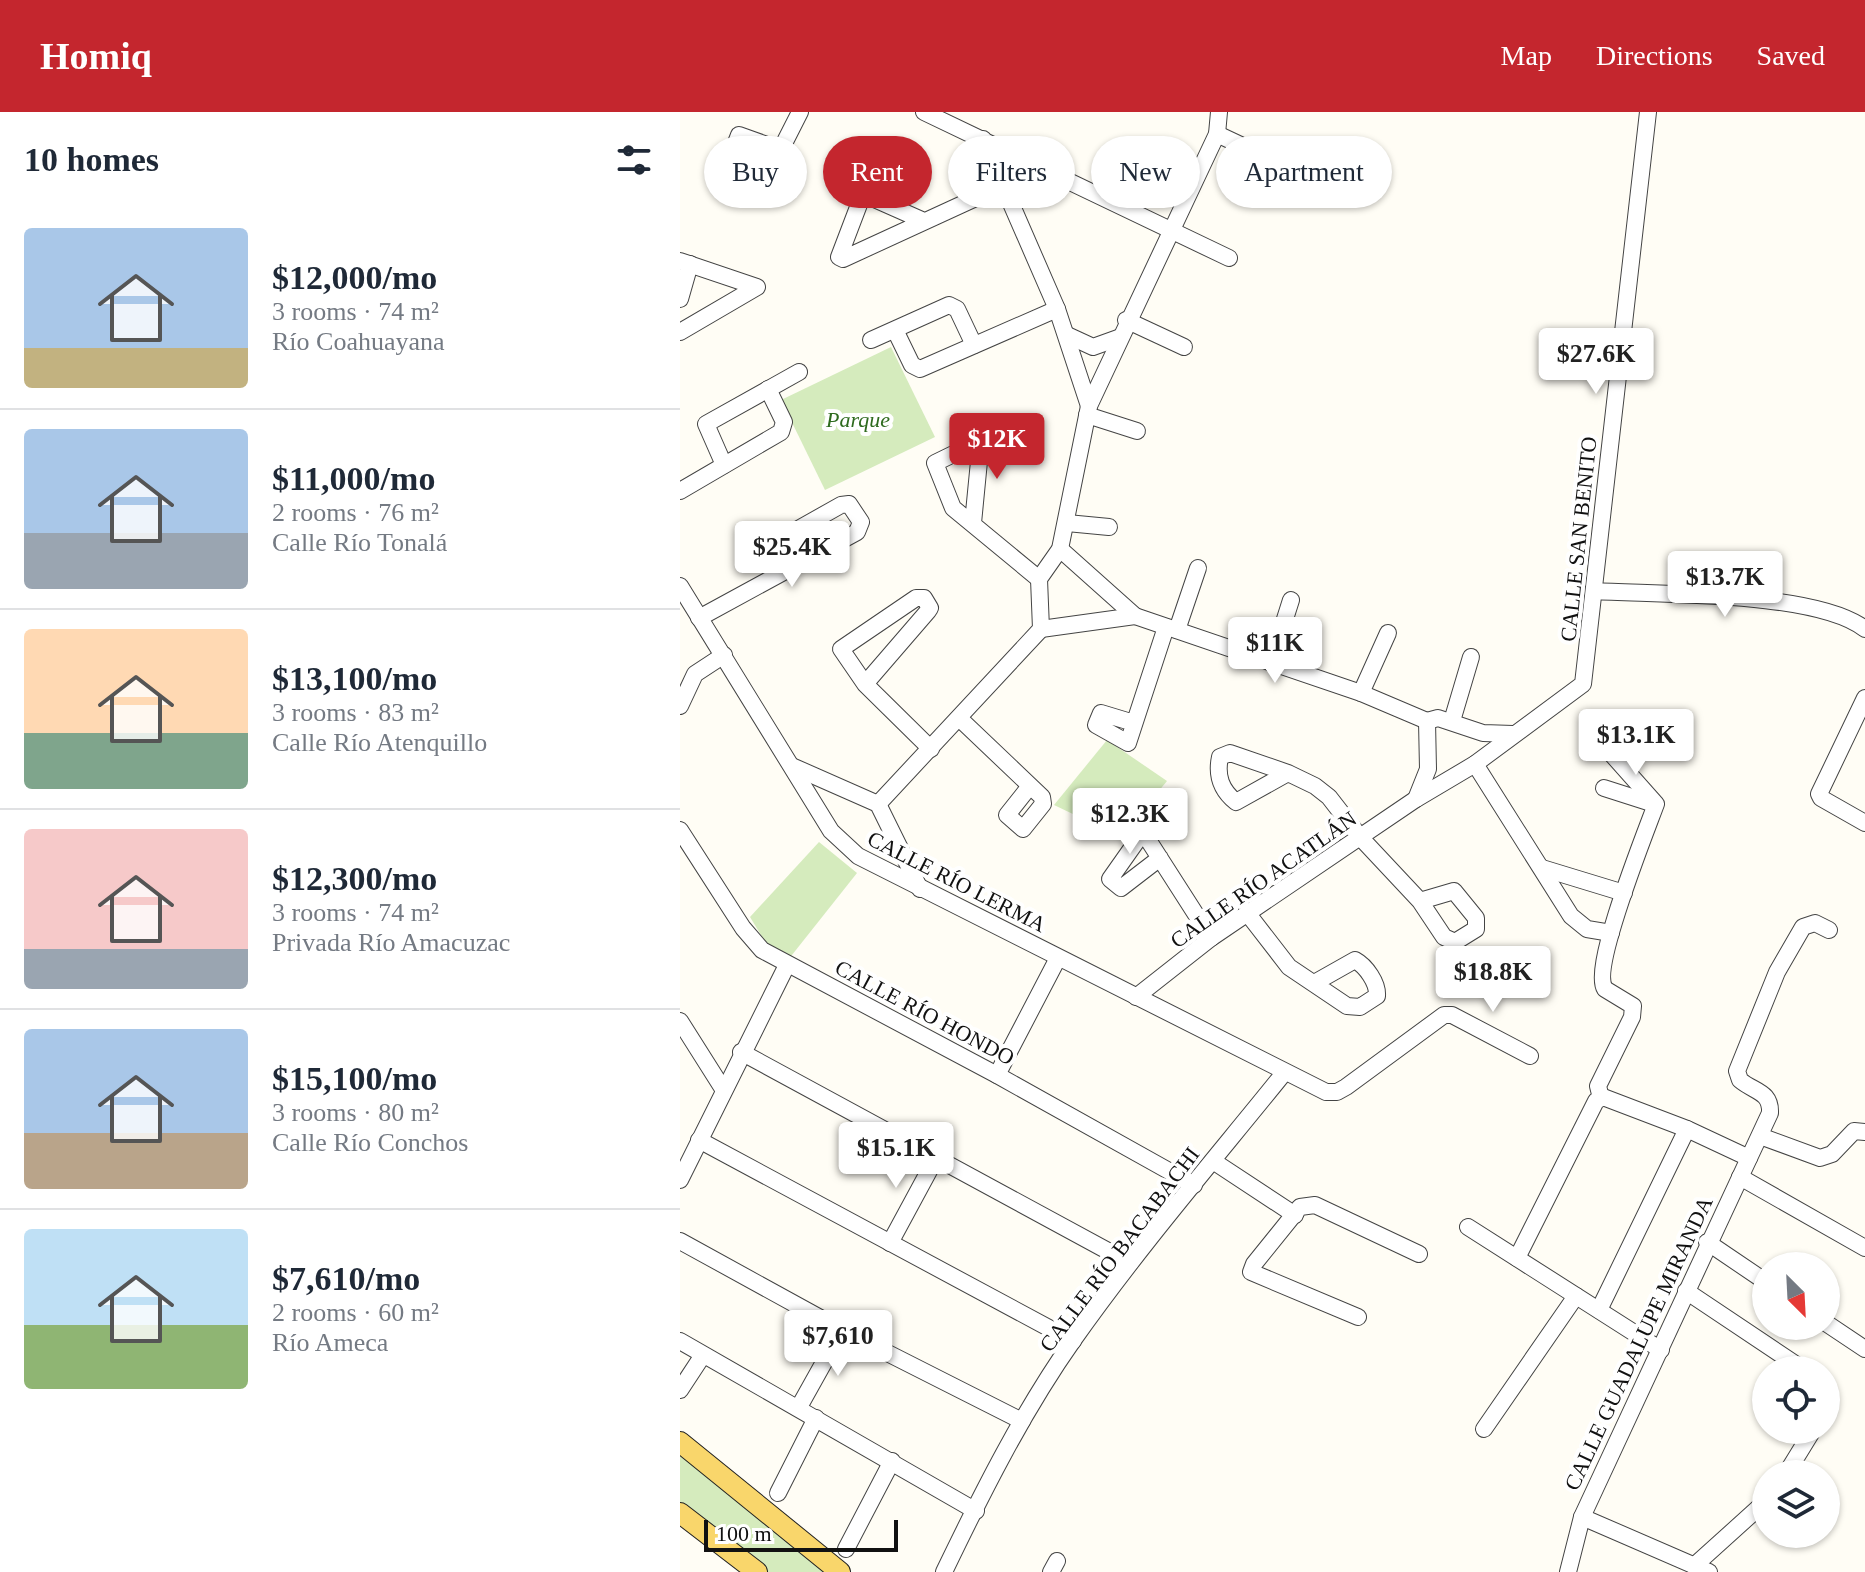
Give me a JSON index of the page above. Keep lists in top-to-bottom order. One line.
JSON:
{"streets":{"street":["CALLE SAN BENITO","CALLE RÍO ACATLÁN","CALLE RÍO LERMA","CALLE RÍO HONDO","CALLE RÍO BACABACHI","CALLE GUADALUPE MIRANDA"]},"crossings":[["CALLE SAN BENITO","CALLE RÍO ACATLÁN"],["CALLE RÍO ACATLÁN","CALLE RÍO LERMA"],["CALLE RÍO LERMA","CALLE RÍO BACABACHI"],["CALLE RÍO HONDO","CALLE RÍO BACABACHI"]],"parks":["Parque"],"scale_bar":"100 m","north":"bottom right","page":{"header":"Homiq","nav":["Map","Directions","Saved"],"heading":"10 homes","chip":["Buy","Rent","Filters","New","Apartment"],"list":[{"name":"$12,000/mo","note":"3 rooms · 74 m² · Río Coahuayana"},{"name":"$11,000/mo","note":"2 rooms · 76 m² · Calle Río Tonalá"},{"name":"$13,100/mo","note":"3 rooms · 83 m² · Calle Río Atenquillo"},{"name":"$12,300/mo","note":"3 rooms · 74 m² · Privada Río Amacuzac"},{"name":"$15,100/mo","note":"3 rooms · 80 m² · Calle Río Conchos"},{"name":"$7,610/mo","note":"2 rooms · 60 m² · Río Ameca"}],"price":["$27.6K","$12K","$25.4K","$13.7K","$11K","$13.1K","$12.3K","$18.8K","$15.1K","$7,610"],"scale":"100 m"}}
